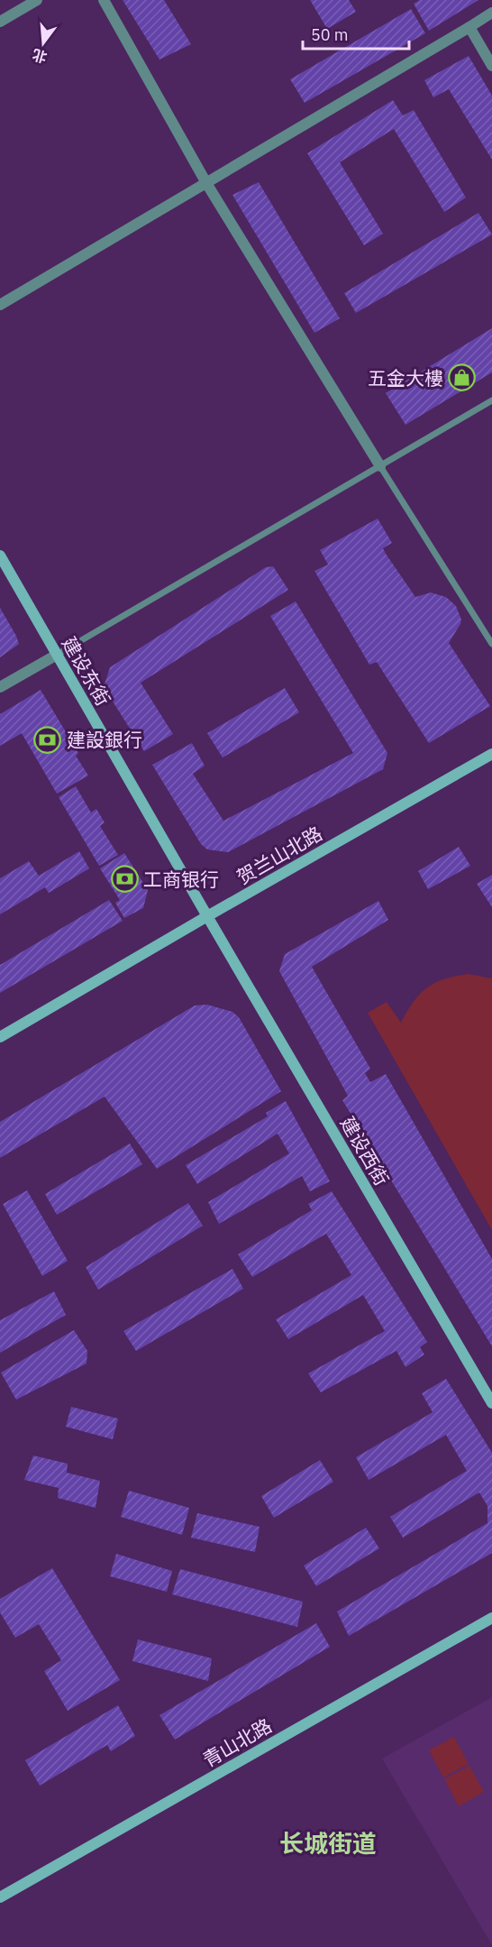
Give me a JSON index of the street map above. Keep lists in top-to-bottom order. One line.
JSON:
{"streets":{"main road":["建设东街","贺兰山北路","建设西街","青山北路"]},"crossings":[["建设东街","贺兰山北路"],["建设东街","建设西街"],["贺兰山北路","建设西街"]],"districts":["长城街道"],"places":{"shop":["五金大樓"],"bank":["建設銀行","工商银行"]},"scale_bar":"50 m","north":"bottom"}
